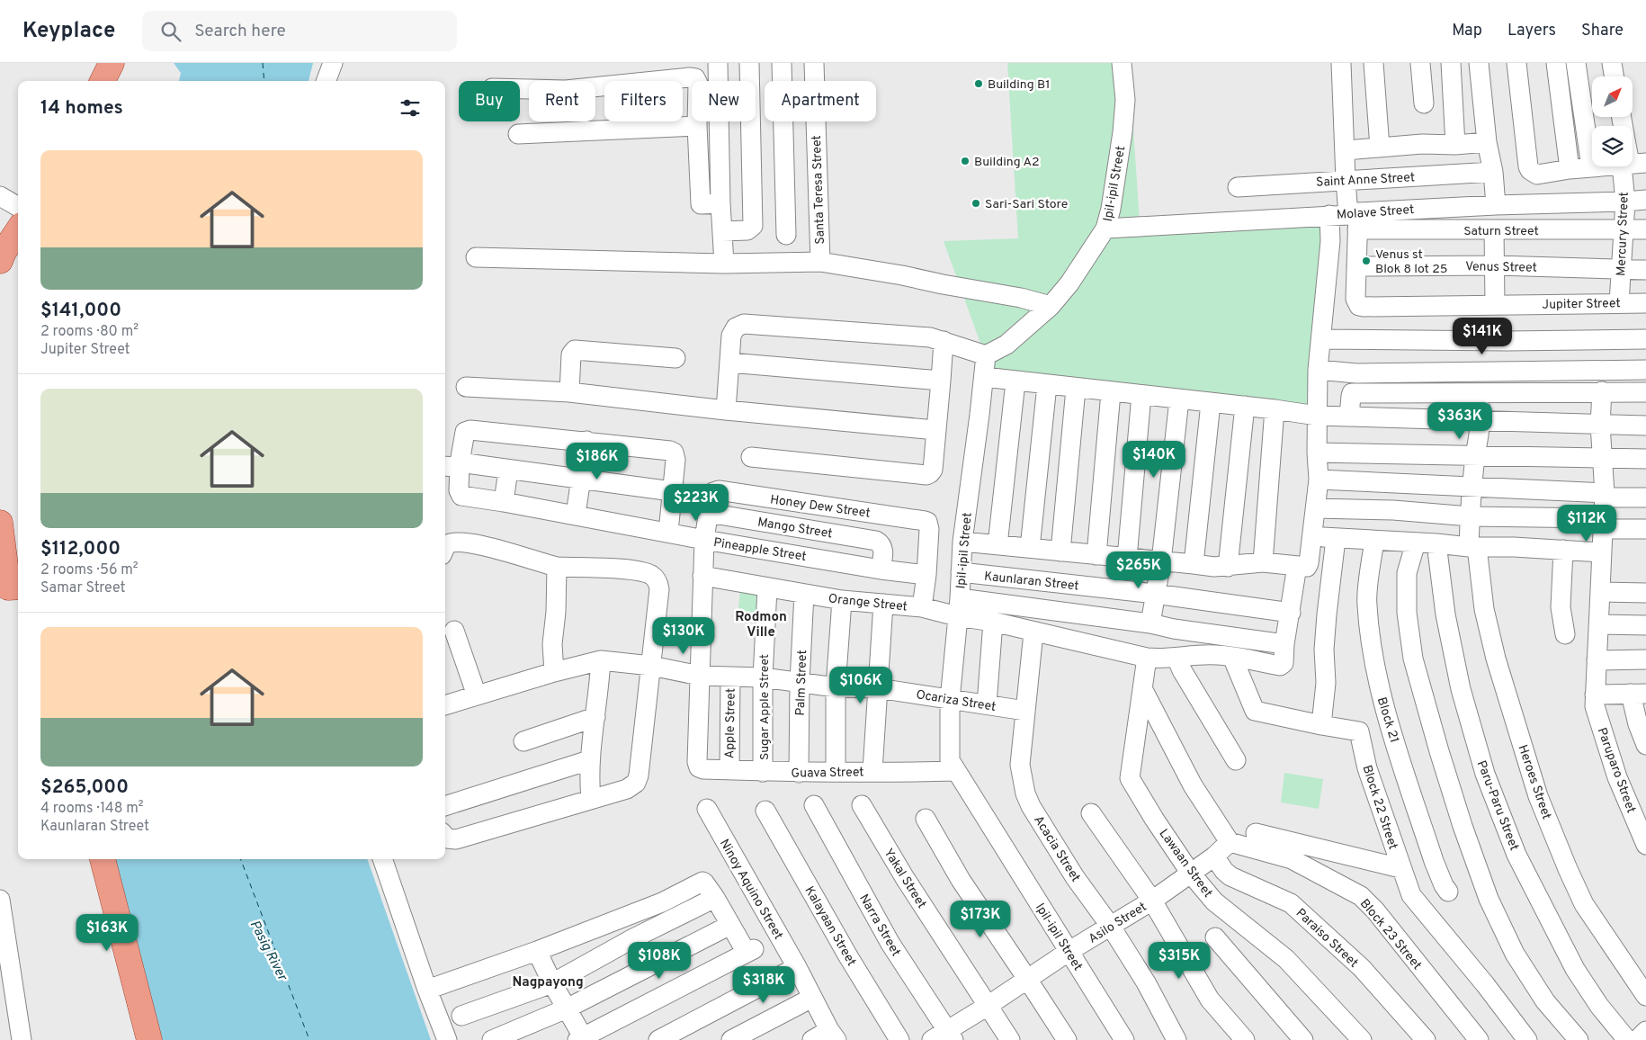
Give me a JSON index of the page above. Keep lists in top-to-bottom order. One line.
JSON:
{"streets":{"street":["Saint Anne Street","Ipil-ipil Street","Santa Teresa Street","Molave Street","Saturn Street","Mercury Street","Venus Street","Jupiter Street","Honey Dew Street","Mango Street","Pineapple Street","Kaunlaran Street","Orange Street","Palm Street","Ocariza Street","Sugar Apple Street","Block 21","Apple Street","Paruparo Street","Guava Street","Heroes Street","Paru-Paru Street","Block 22 Street","Acacia Street","Lawaan Street","Yakal Street","Ninoy Aquino Street","Asilo Street","Narra Street","Kalayaan Street","Block 23 Street","Paraiso Street"]},"crossings":[["Ipil-ipil Street","Molave Street"],["Ipil-ipil Street","Kaunlaran Street"],["Ipil-ipil Street","Orange Street"],["Ipil-ipil Street","Ocariza Street"],["Ipil-ipil Street","Guava Street"],["Ipil-ipil Street","Asilo Street"],["Molave Street","Saturn Street"],["Molave Street","Mercury Street"],["Saturn Street","Mercury Street"],["Mercury Street","Venus Street"],["Mercury Street","Jupiter Street"],["Venus Street","Jupiter Street"],["Honey Dew Street","Mango Street"],["Honey Dew Street","Pineapple Street"],["Mango Street","Pineapple Street"],["Orange Street","Palm Street"],["Orange Street","Sugar Apple Street"],["Orange Street","Acacia Street"],["Orange Street","Lawaan Street"],["Palm Street","Ocariza Street"],["Palm Street","Guava Street"],["Ocariza Street","Sugar Apple Street"],["Ocariza Street","Apple Street"],["Ocariza Street","Guava Street"],["Ocariza Street","Acacia Street"],["Sugar Apple Street","Guava Street"],["Apple Street","Guava Street"],["Acacia Street","Asilo Street"],["Lawaan Street","Asilo Street"],["Yakal Street","Asilo Street"],["Asilo Street","Narra Street"],["Asilo Street","Block 23 Street"],["Asilo Street","Paraiso Street"]],"districts":["Rodmon Ville","Nagpayong"],"water":["Pasig River"],"places":["Building B1","Building A2","Sari-Sari Store","Venus st Blok 8 lot 25"],"north":"top right","page":{"header":"Keyplace","search":"Search here","nav":["Map","Layers","Share"],"chip":["Buy","Rent","Filters","New","Apartment"],"heading":"14 homes","list":[{"name":"$141,000","note":"2 rooms · 80 m² · Jupiter Street"},{"name":"$112,000","note":"2 rooms · 56 m² · Samar Street"},{"name":"$265,000","note":"4 rooms · 148 m² · Kaunlaran Street"}],"price":["$141K","$363K","$140K","$186K","$223K","$112K","$265K","$130K","$106K","$173K","$163K","$108K","$315K","$318K"]}}
